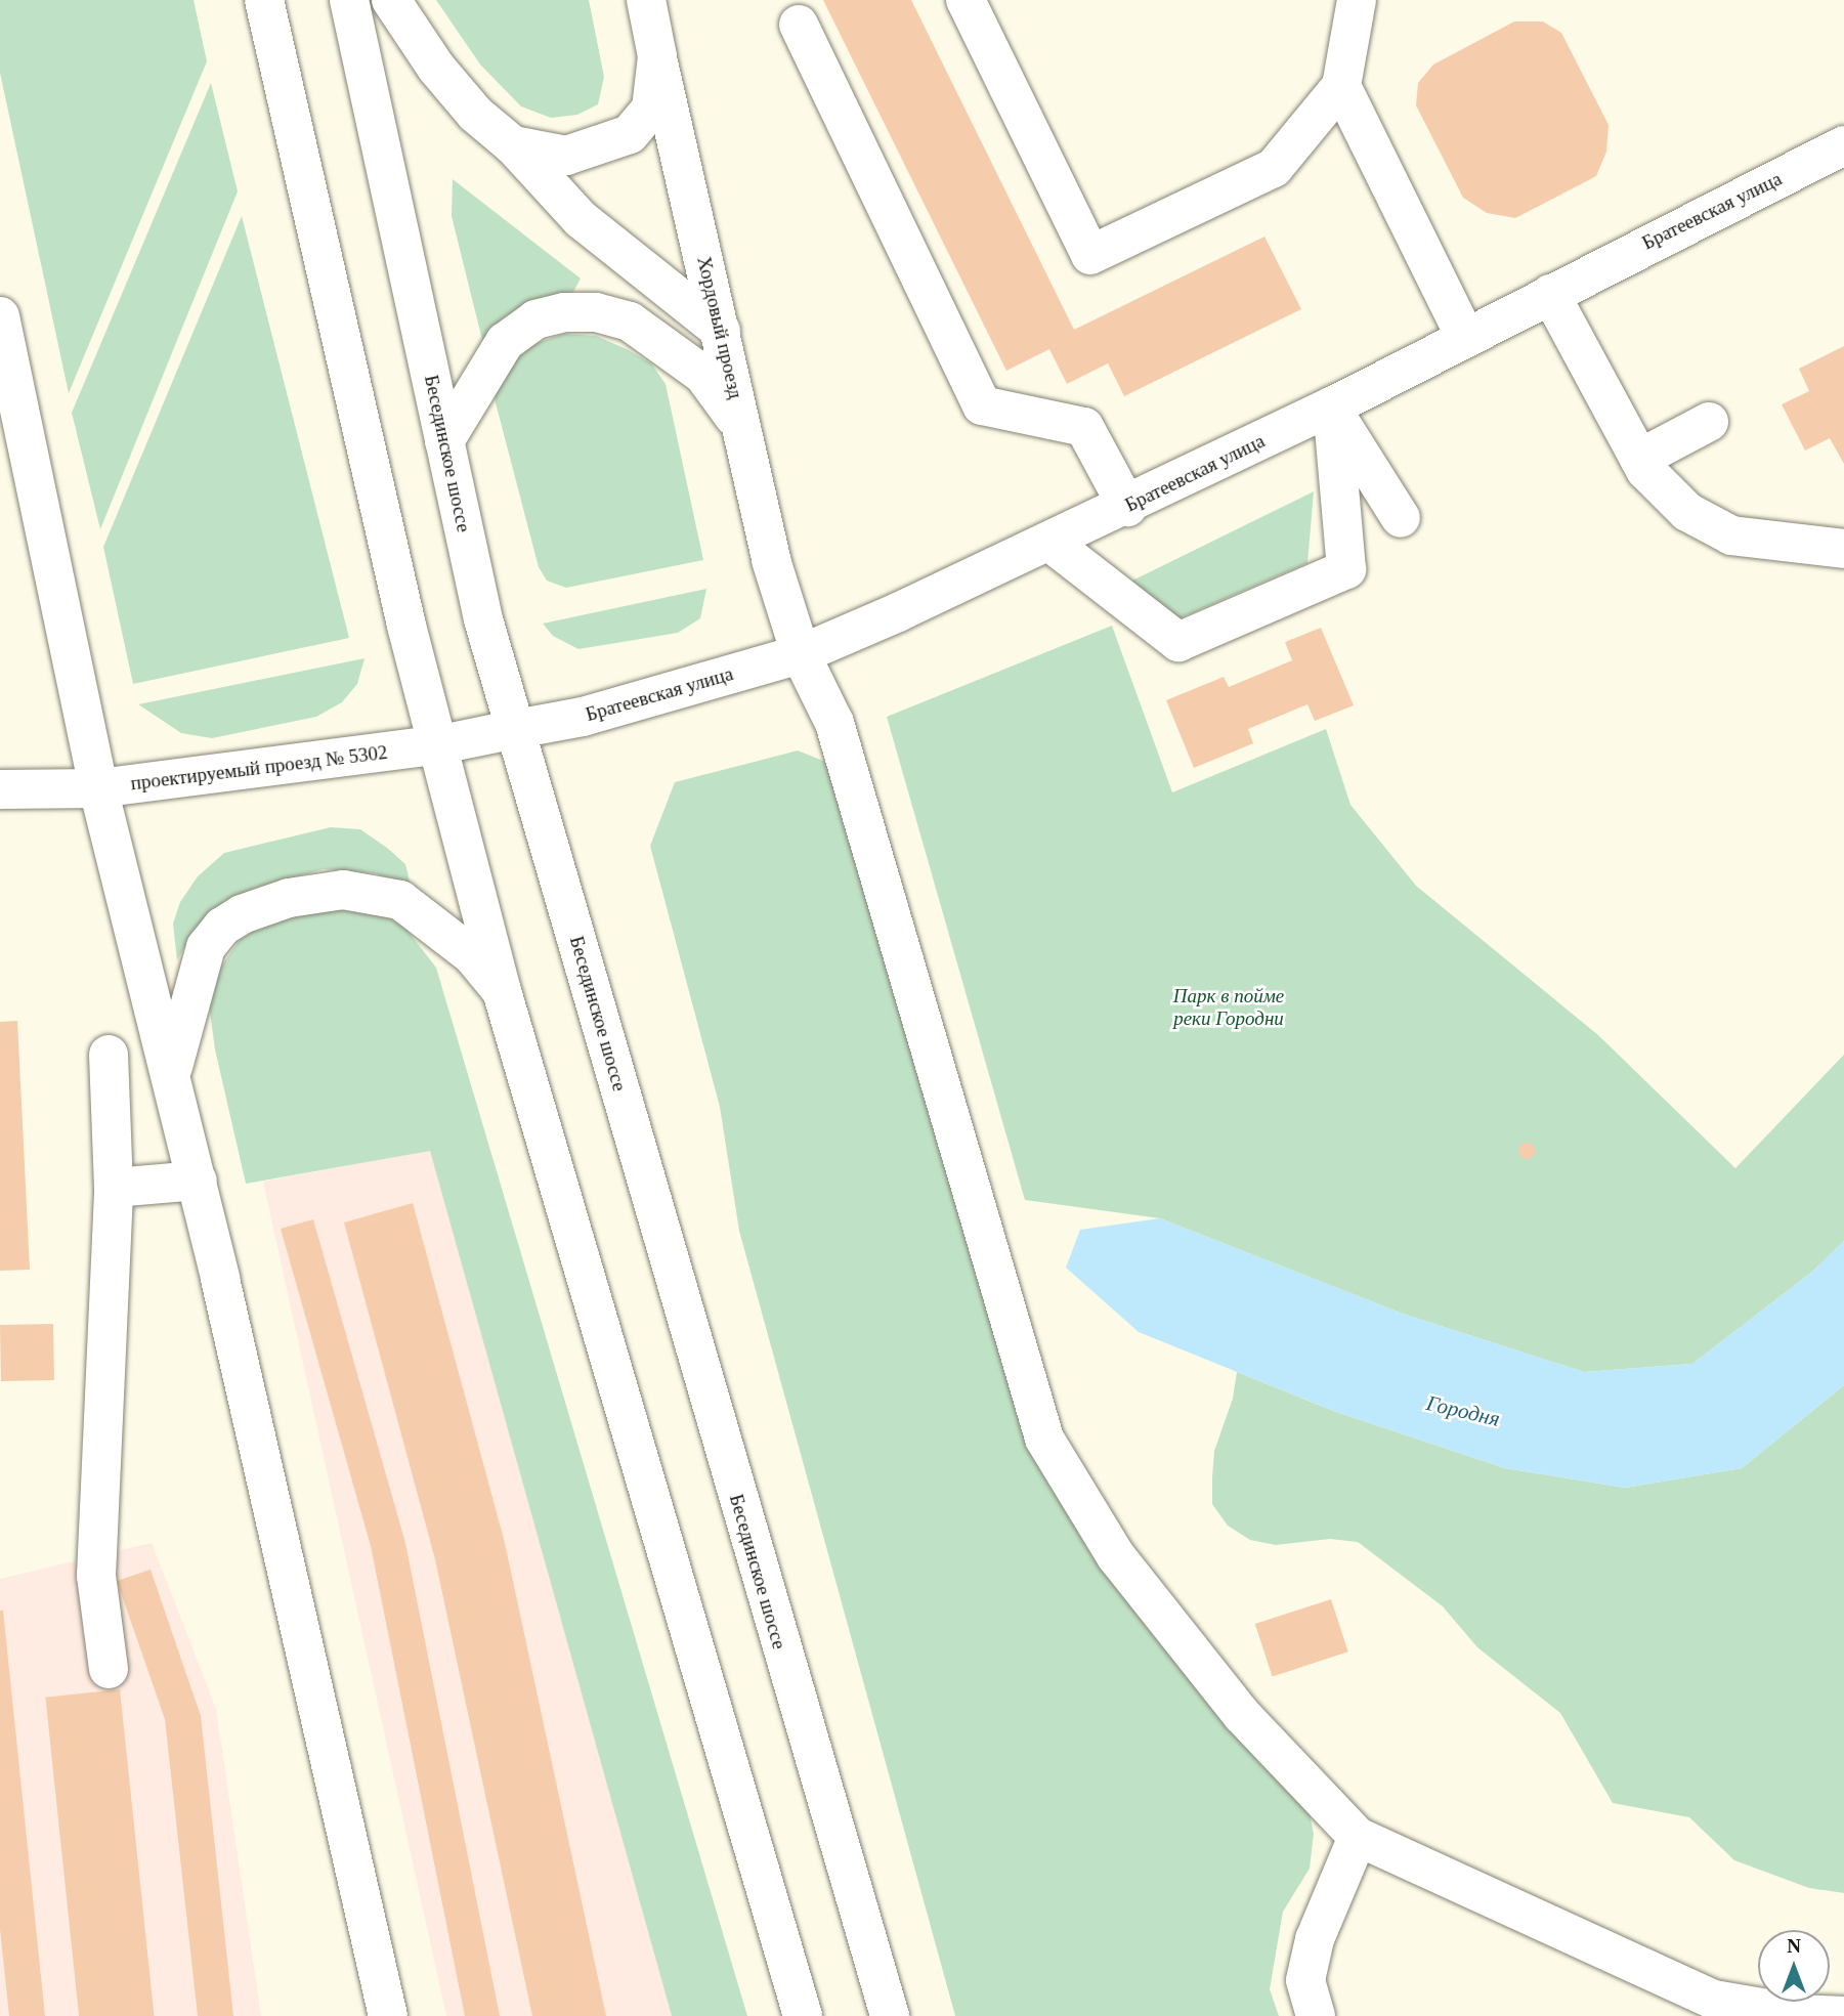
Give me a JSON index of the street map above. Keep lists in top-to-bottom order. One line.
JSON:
{"streets":{"main road":["Братеевская улица","Хордовый проезд","Бесединское шоссе","проектируемый проезд № 5302"]},"crossings":[["Братеевская улица","Хордовый проезд"],["Братеевская улица","Бесединское шоссе"],["Братеевская улица","проектируемый проезд № 5302"],["Бесединское шоссе","проектируемый проезд № 5302"]],"water":["Городня"],"parks":["Парк в пойме реки Городни"],"north":"top"}
